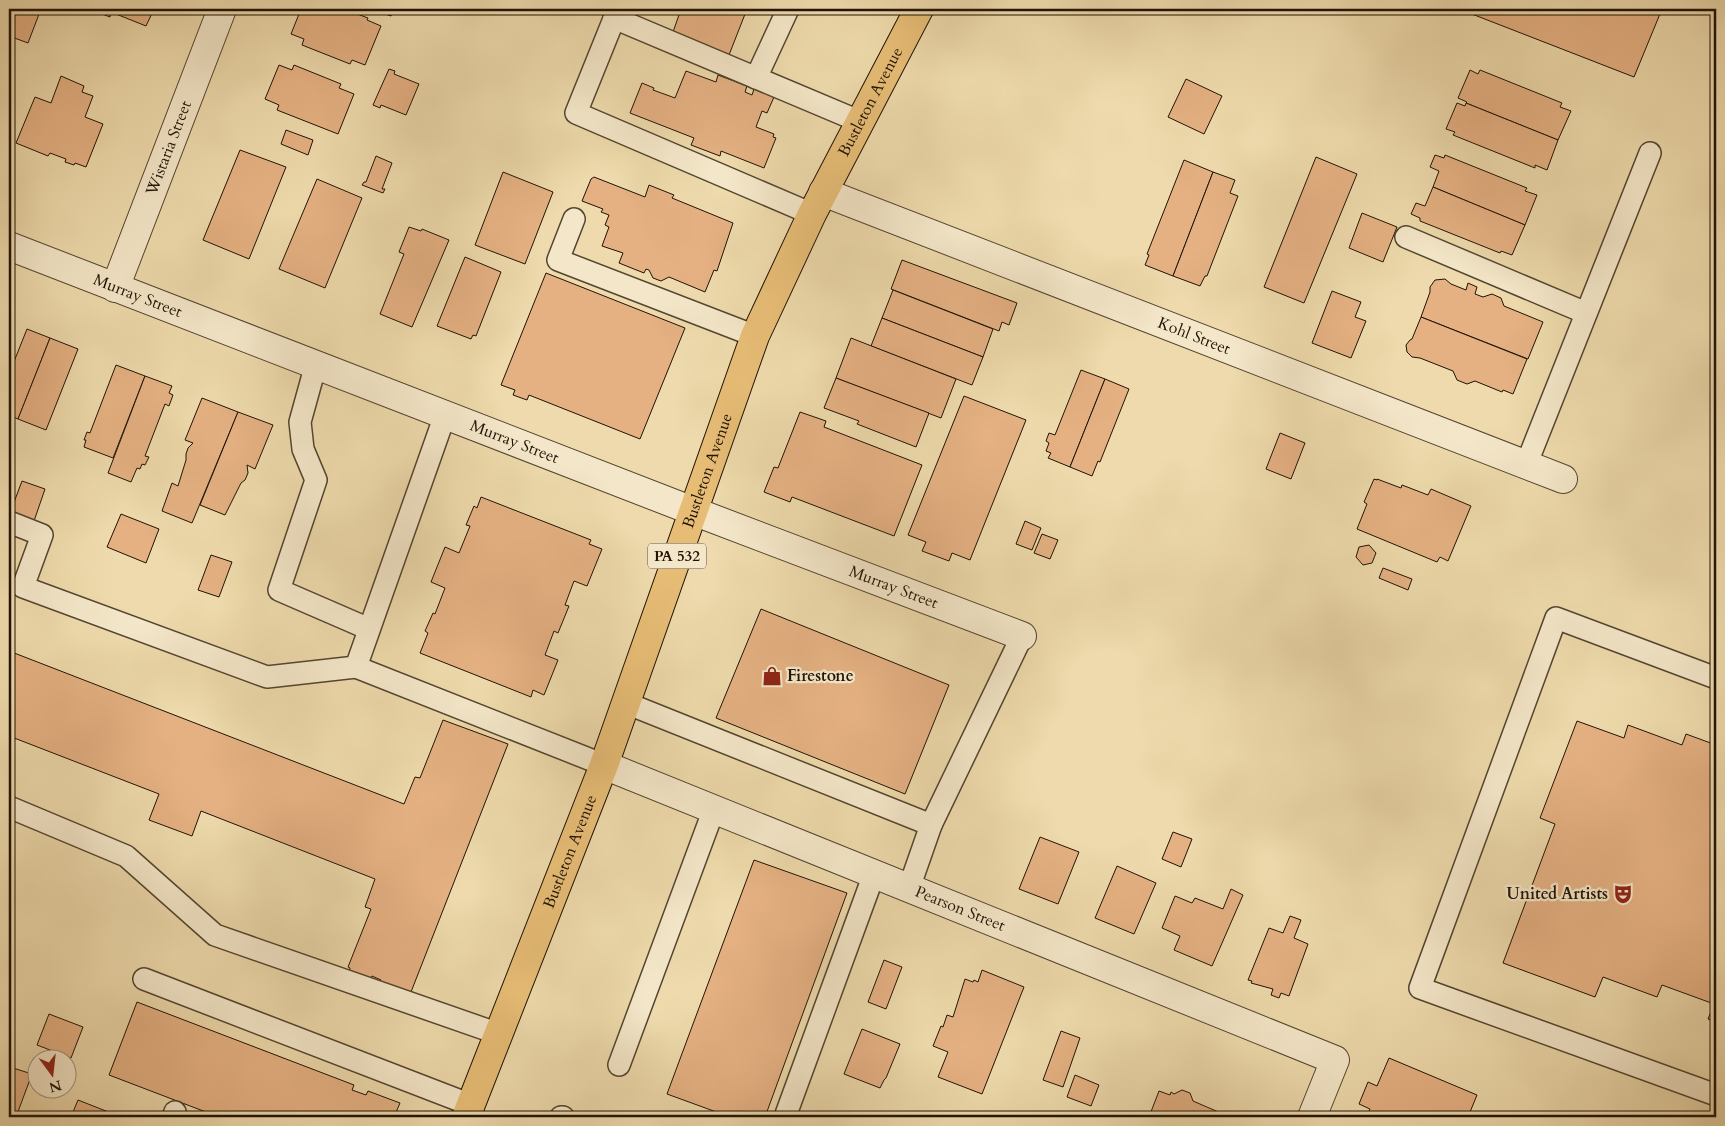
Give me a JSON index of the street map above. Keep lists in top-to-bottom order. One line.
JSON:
{"streets":{"main road":["Bustleton Avenue","PA 532"],"street":["Wistaria Street","Murray Street","Kohl Street","Pearson Street"]},"crossings":[["Bustleton Avenue","Murray Street"],["Bustleton Avenue","Kohl Street"],["Bustleton Avenue","Pearson Street"],["Wistaria Street","Murray Street"]],"places":{"shop":["Firestone"],"theatre":["United Artists"]},"north":"bottom"}
